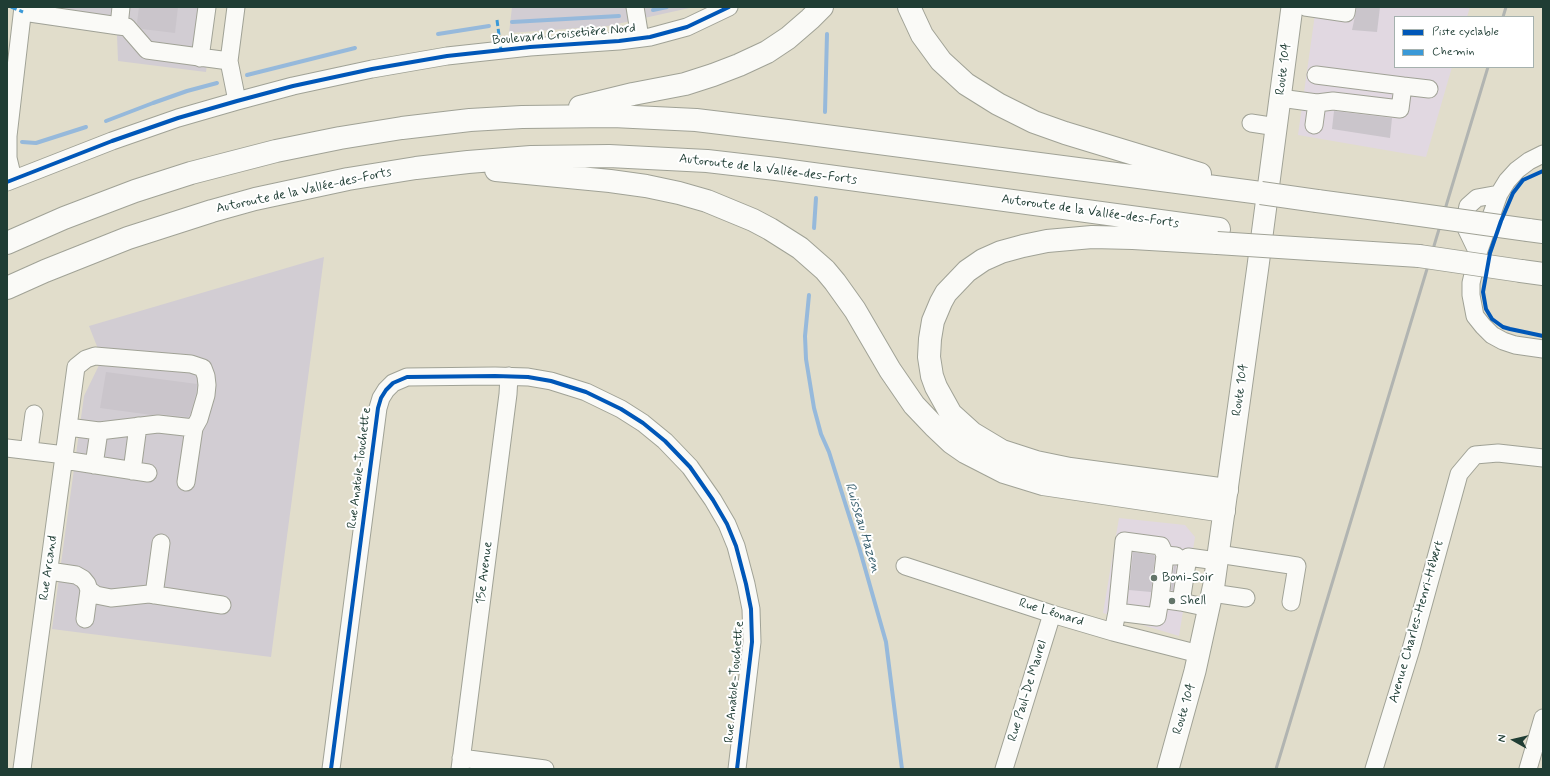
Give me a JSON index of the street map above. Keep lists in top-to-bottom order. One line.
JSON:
{"streets":{"highway":["Autoroute de la Vallée-des-Forts"],"main road":["Route 104"],"street":["Boulevard Croisetière Nord","Rue Anatole-Touchette","Rue Arcand","15e Avenue","Rue Léonard","Avenue Charles-Henri-Hébert","Rue Paul-De Maurel"]},"crossings":[["Route 104","Rue Léonard"],["Rue Anatole-Touchette","15e Avenue"],["Rue Léonard","Rue Paul-De Maurel"]],"water":["Ruisseau Hazen"],"places":["Boni-Soir","Shell"],"legend":["Piste cyclable","Chemin"],"north":"left"}
